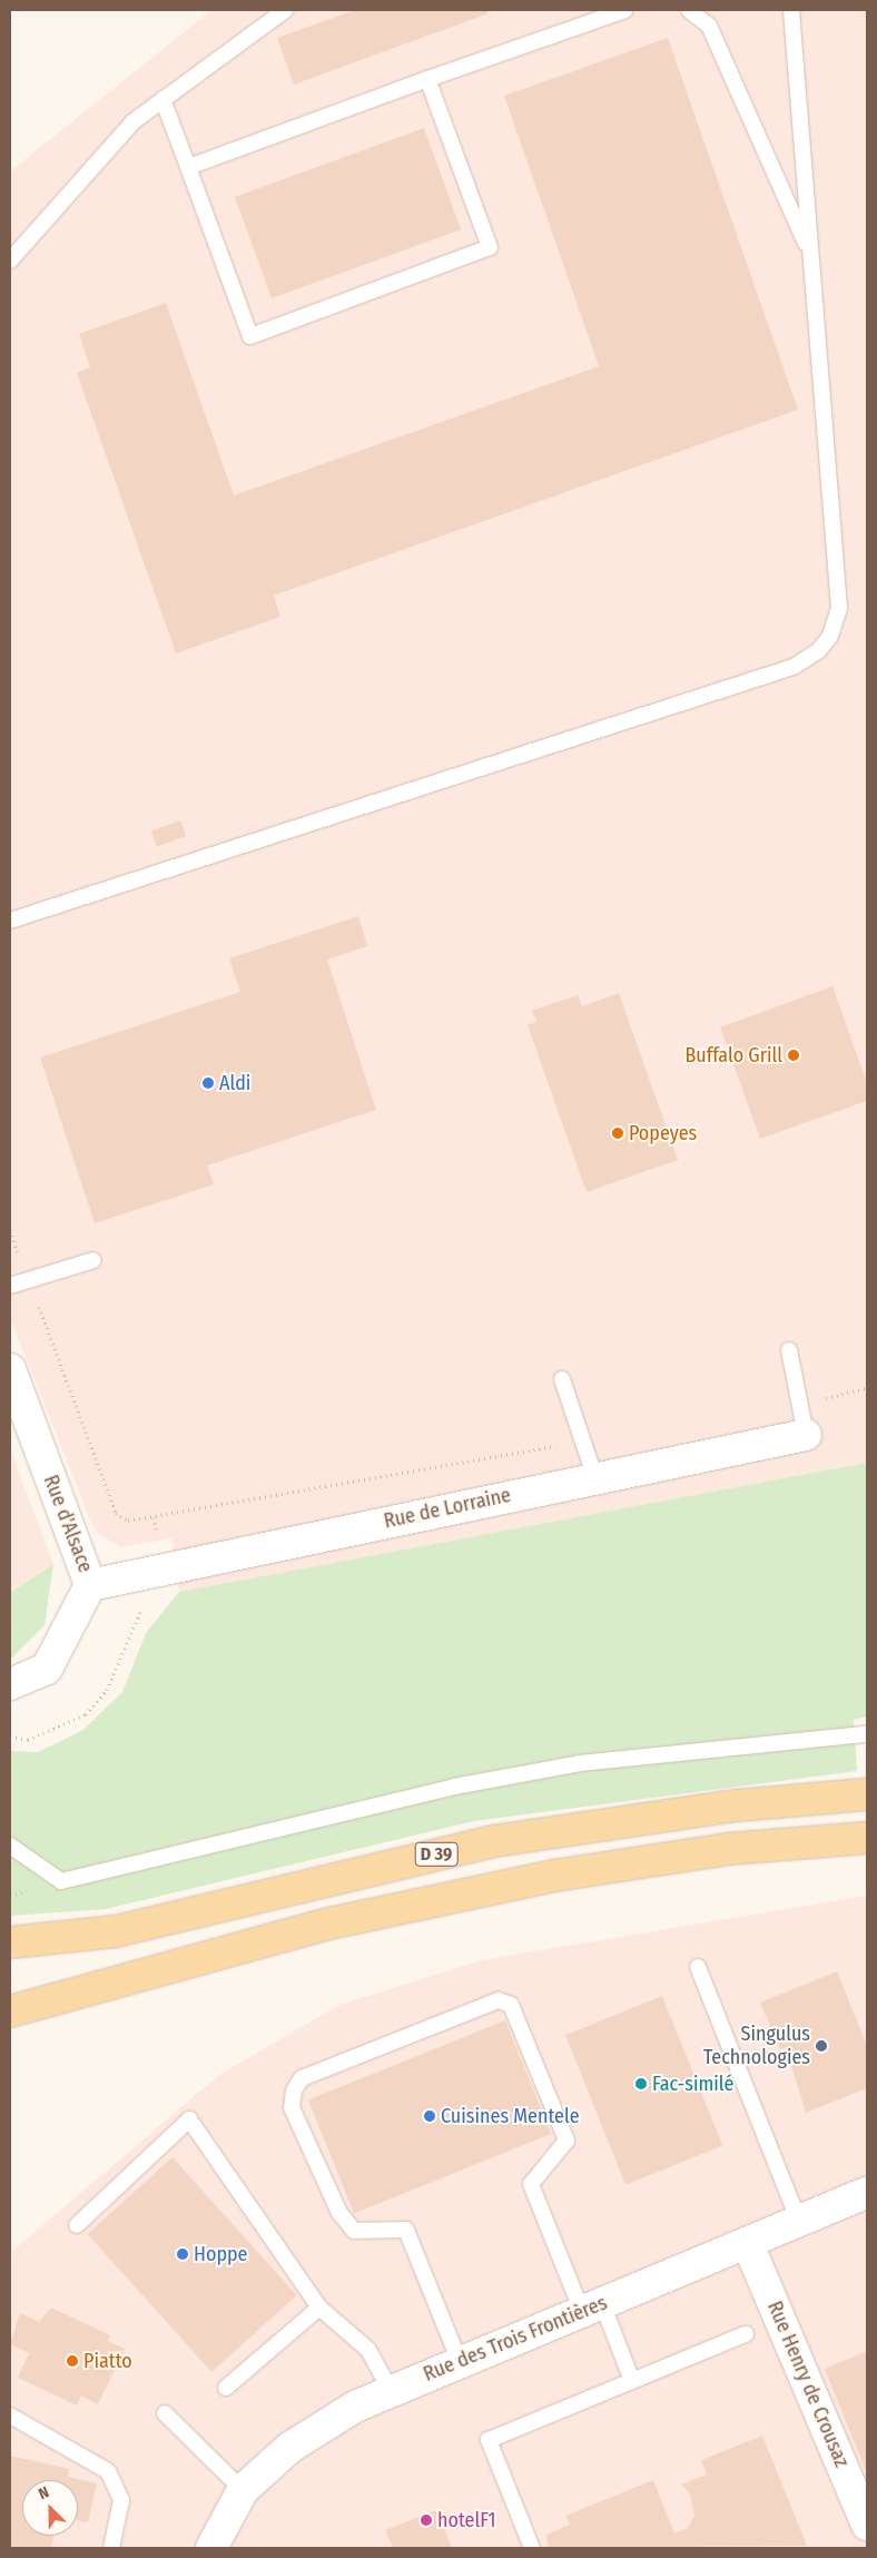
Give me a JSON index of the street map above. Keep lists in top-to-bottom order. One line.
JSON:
{"streets":{"main road":["D 39"],"street":["Rue de Lorraine","Rue d'Alsace","Rue des Trois Frontières","Rue Henry de Crousaz"]},"crossings":[["Rue de Lorraine","Rue d'Alsace"],["Rue des Trois Frontières","Rue Henry de Crousaz"]],"places":["Buffalo Grill","Aldi","Popeyes","Singulus Technologies","Fac-similé","Cuisines Mentele","Hoppe","Piatto","hotelF1"],"north":"top left"}
